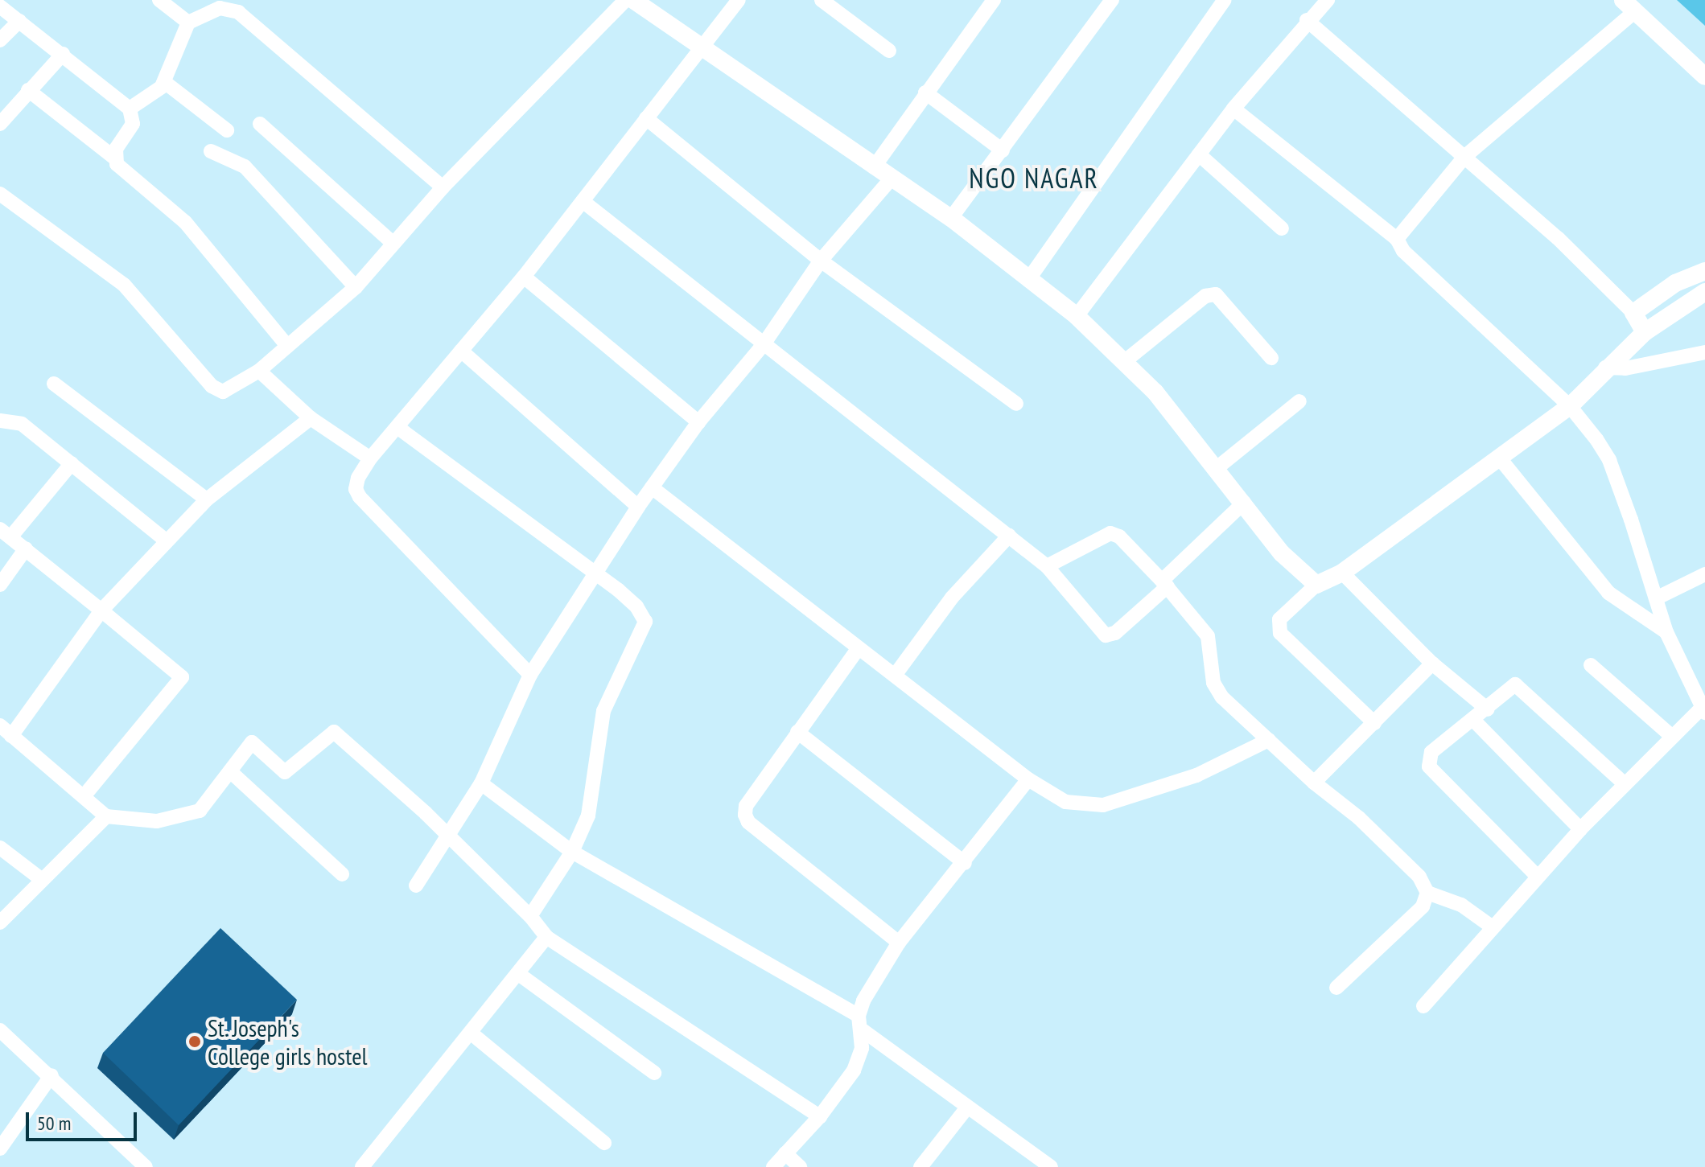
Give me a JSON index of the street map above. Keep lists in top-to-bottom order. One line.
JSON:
{"districts":["NGO NAGAR"],"places":["St. Joseph's College girls hostel"],"scale_bar":"50 m"}
